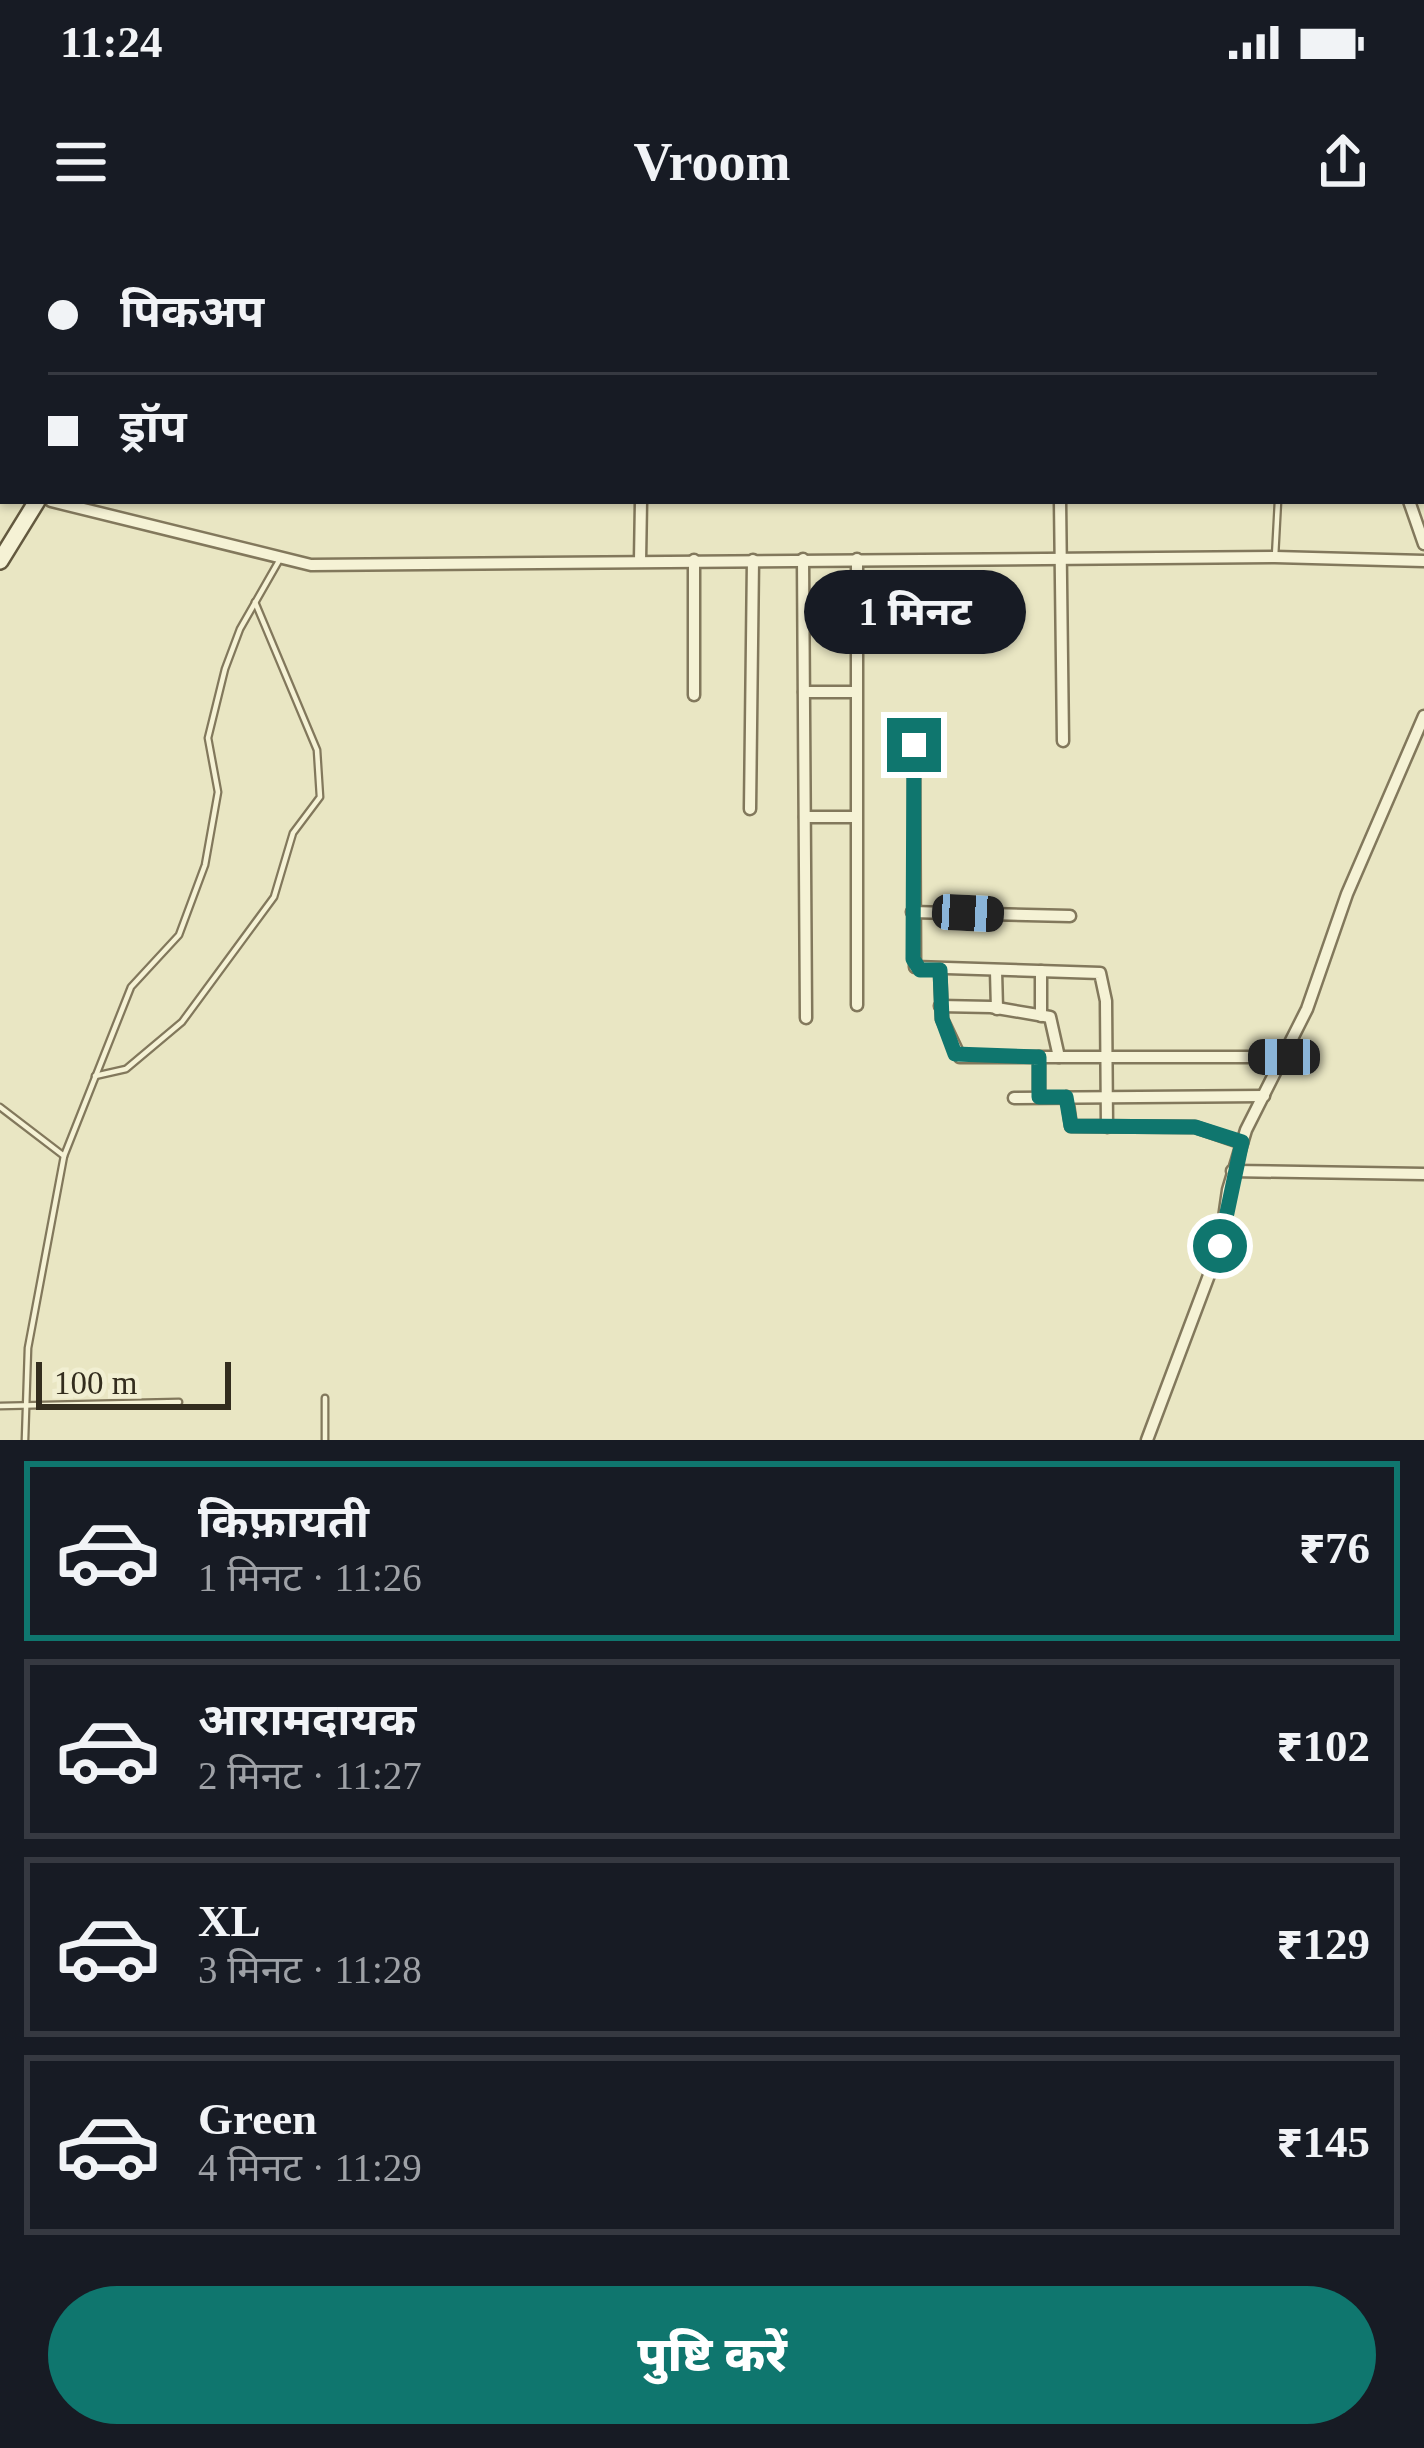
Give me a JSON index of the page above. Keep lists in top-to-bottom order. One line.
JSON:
{"scale_bar":"100 m","page":{"status":"11:24","header":"Vroom","banner":["पिकअप","ड्रॉप"],"bubble":"1 मिनट","scale":"100 m","list":[{"name":"किफ़ायती","note":"1 मिनट · 11:26","value":"₹76"},{"name":"आरामदायक","note":"2 मिनट · 11:27","value":"₹102"},{"name":"XL","note":"3 मिनट · 11:28","value":"₹129"},{"name":"Green","note":"4 मिनट · 11:29","value":"₹145"}],"buttons":"पुष्टि करें"}}
